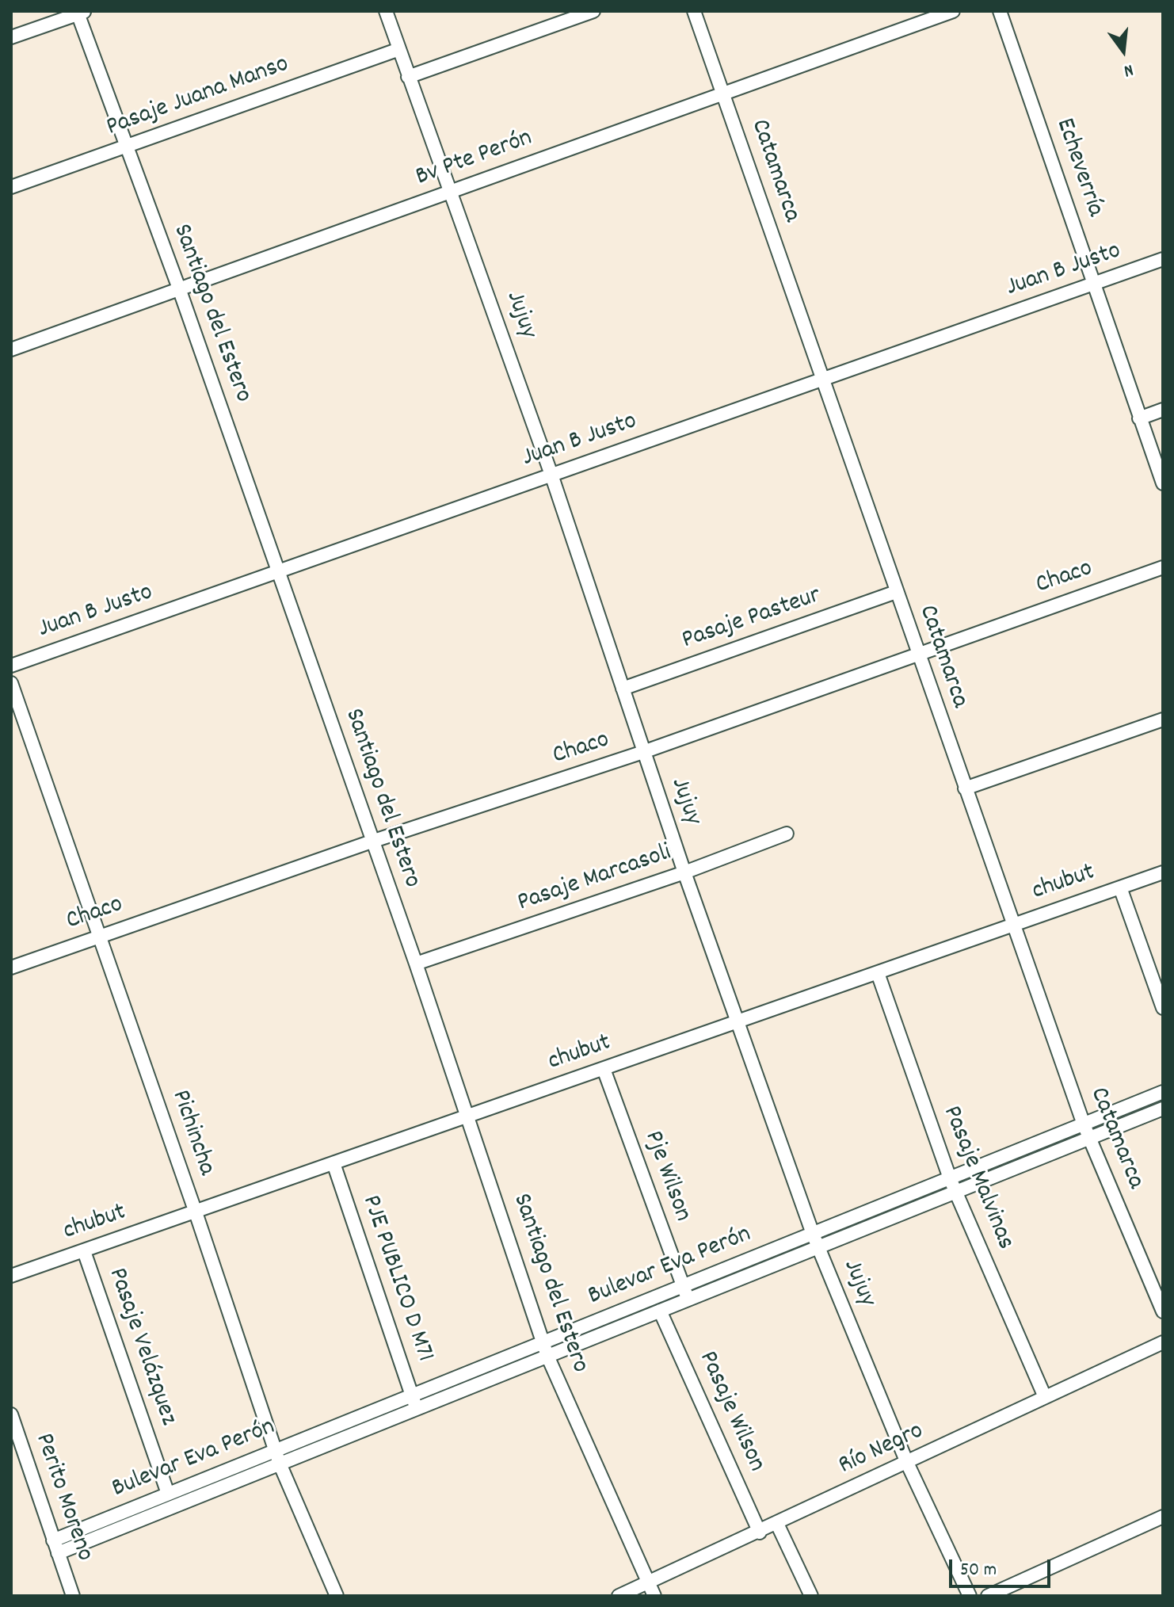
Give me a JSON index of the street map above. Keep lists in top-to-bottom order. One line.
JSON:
{"streets":{"street":["Pasaje Juana Manso","Bv Pte Perón","Echeverría","Catamarca","Juan B Justo","Santiago del Estero","Jujuy","Chaco","Pasaje Pasteur","Pasaje Marcasoli","chubut","Pichincha","Pje Wilson","Pasaje Malvinas","Bulevar Eva Perón","PJE PUBLICO D M71","Pasaje Velázquez","Pasaje Wilson","Río Negro","Perito Moreno"]},"crossings":[["Pasaje Juana Manso","Santiago del Estero"],["Pasaje Juana Manso","Jujuy"],["Bv Pte Perón","Catamarca"],["Bv Pte Perón","Santiago del Estero"],["Bv Pte Perón","Jujuy"],["Echeverría","Juan B Justo"],["Catamarca","Juan B Justo"],["Catamarca","Chaco"],["Catamarca","Pasaje Pasteur"],["Catamarca","chubut"],["Catamarca","Bulevar Eva Perón"],["Juan B Justo","Santiago del Estero"],["Juan B Justo","Jujuy"],["Santiago del Estero","Chaco"],["Santiago del Estero","Pasaje Marcasoli"],["Santiago del Estero","chubut"],["Santiago del Estero","Bulevar Eva Perón"],["Santiago del Estero","Río Negro"],["Jujuy","Chaco"],["Jujuy","Pasaje Pasteur"],["Jujuy","Pasaje Marcasoli"],["Jujuy","chubut"],["Jujuy","Bulevar Eva Perón"],["Jujuy","Río Negro"],["Chaco","Pichincha"],["chubut","Pichincha"],["chubut","Pje Wilson"],["chubut","Pasaje Malvinas"],["chubut","PJE PUBLICO D M71"],["chubut","Pasaje Velázquez"],["Pichincha","Bulevar Eva Perón"],["Pje Wilson","Bulevar Eva Perón"],["Pasaje Malvinas","Bulevar Eva Perón"],["Pasaje Malvinas","Río Negro"],["Bulevar Eva Perón","PJE PUBLICO D M71"],["Bulevar Eva Perón","Pasaje Velázquez"],["Bulevar Eva Perón","Pasaje Wilson"],["Bulevar Eva Perón","Perito Moreno"],["Pasaje Wilson","Río Negro"]],"scale_bar":"50 m","north":"bottom"}
